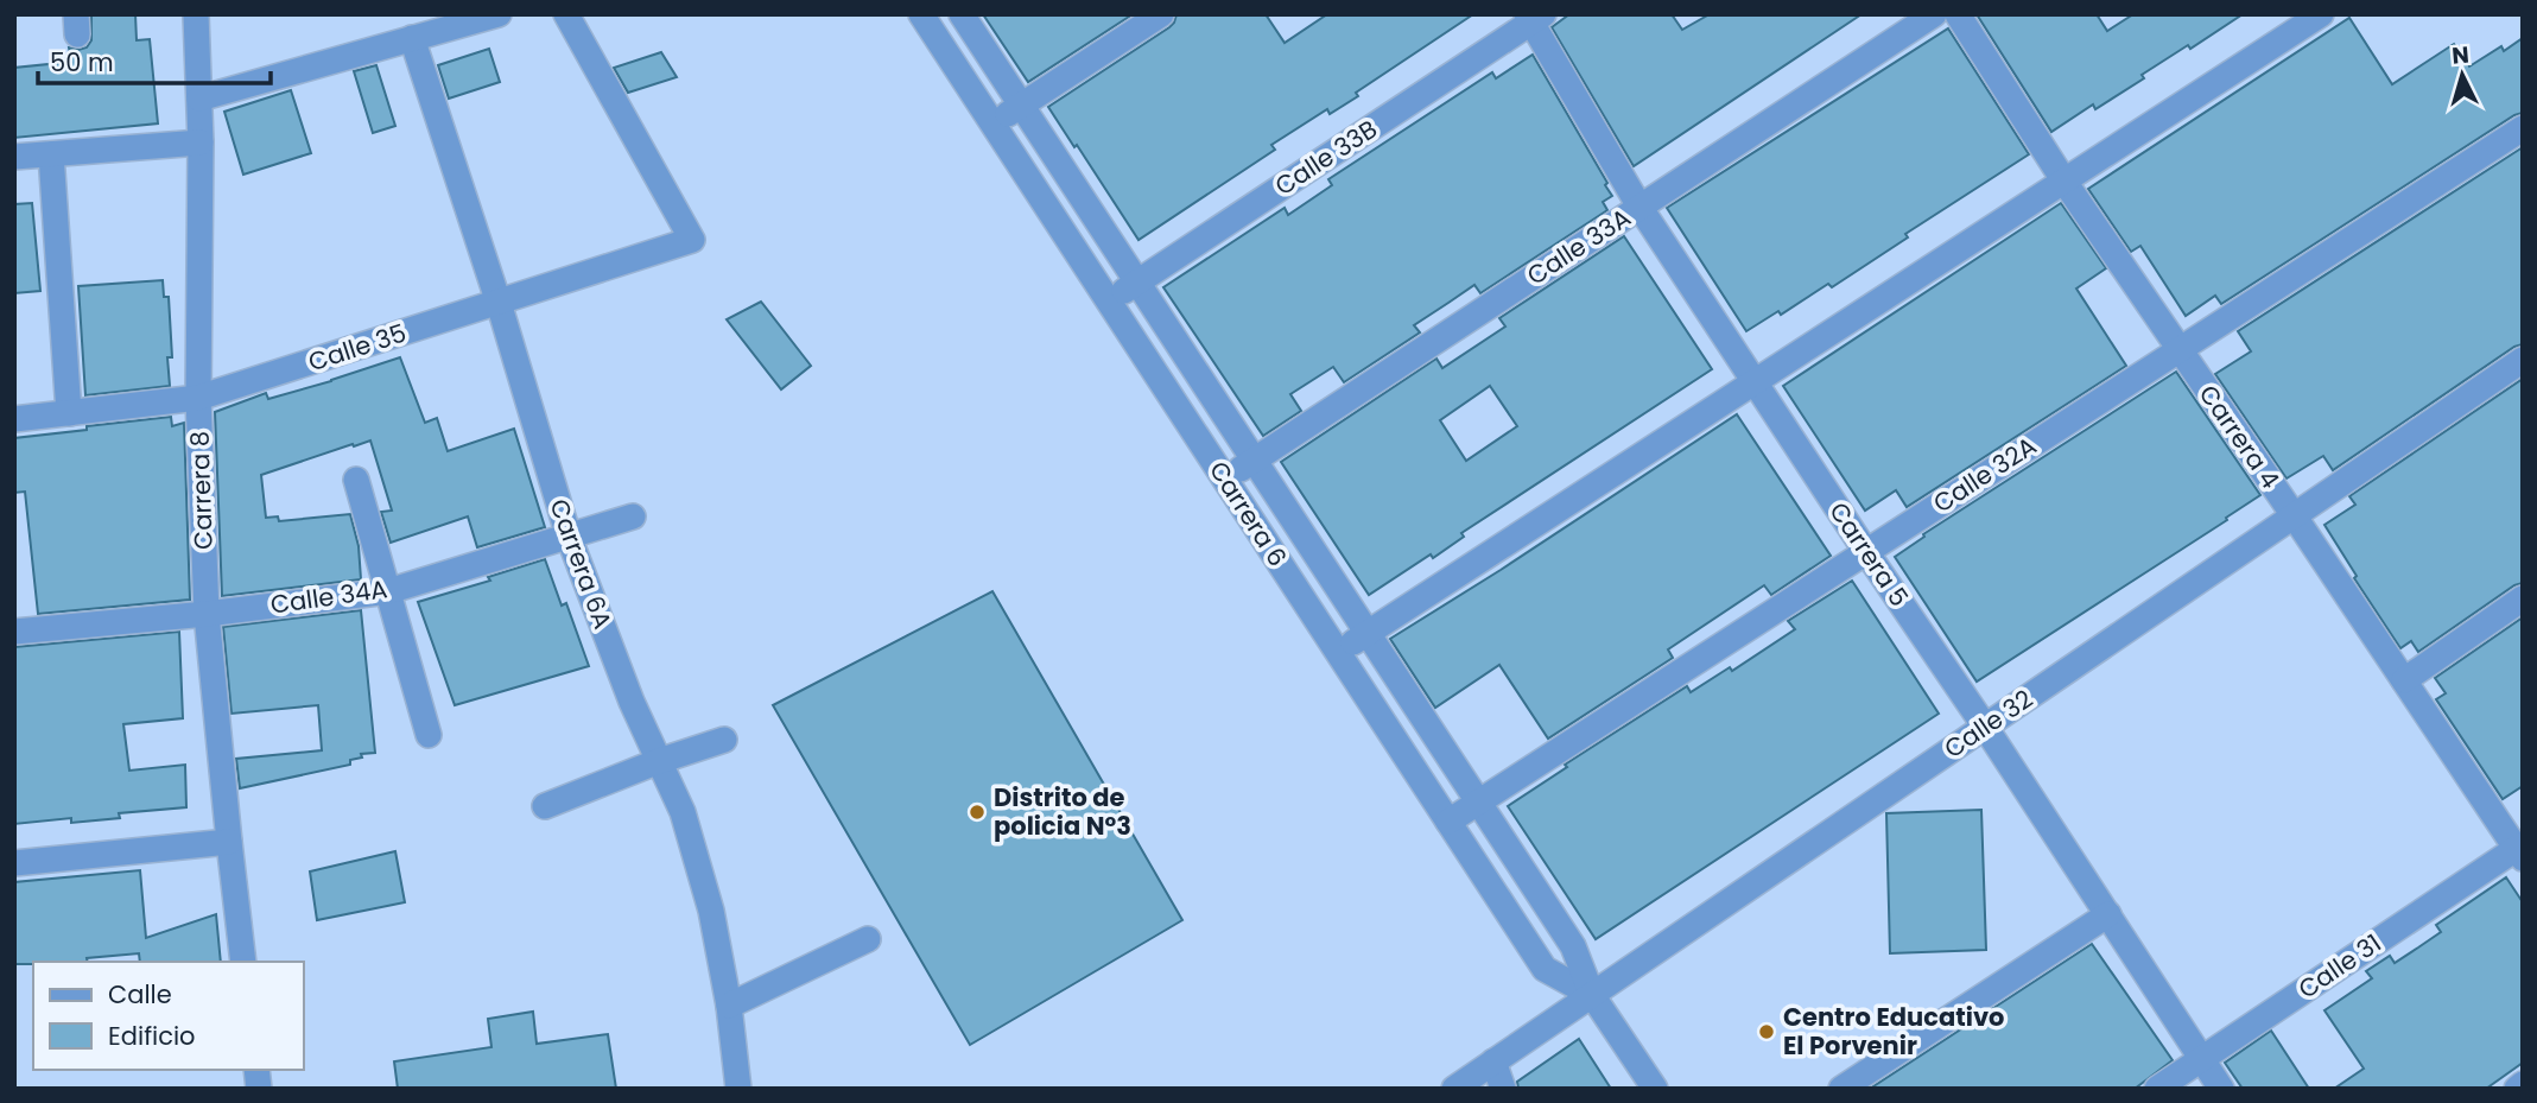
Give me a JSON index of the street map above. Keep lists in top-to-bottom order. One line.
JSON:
{"streets":{"street":["Calle 33B","Calle 33A","Calle 35","Carrera 4","Calle 32A","Carrera 8","Carrera 6","Carrera 5","Carrera 6A","Calle 34A","Calle 32","Calle 31"]},"crossings":[["Calle 33B","Carrera 6"],["Calle 33B","Carrera 5"],["Calle 33A","Carrera 6"],["Calle 33A","Carrera 5"],["Calle 35","Carrera 8"],["Calle 35","Carrera 6A"],["Carrera 4","Calle 32A"],["Carrera 4","Calle 32"],["Carrera 4","Calle 31"],["Calle 32A","Carrera 6"],["Calle 32A","Carrera 5"],["Carrera 8","Calle 34A"],["Carrera 6","Calle 32"],["Carrera 5","Calle 32"],["Carrera 5","Calle 31"],["Carrera 6A","Calle 34A"]],"places":["Distrito de policia N°3","Centro Educativo El Porvenir"],"legend":["Calle","Edificio"],"scale_bar":"50 m","north":"top"}
